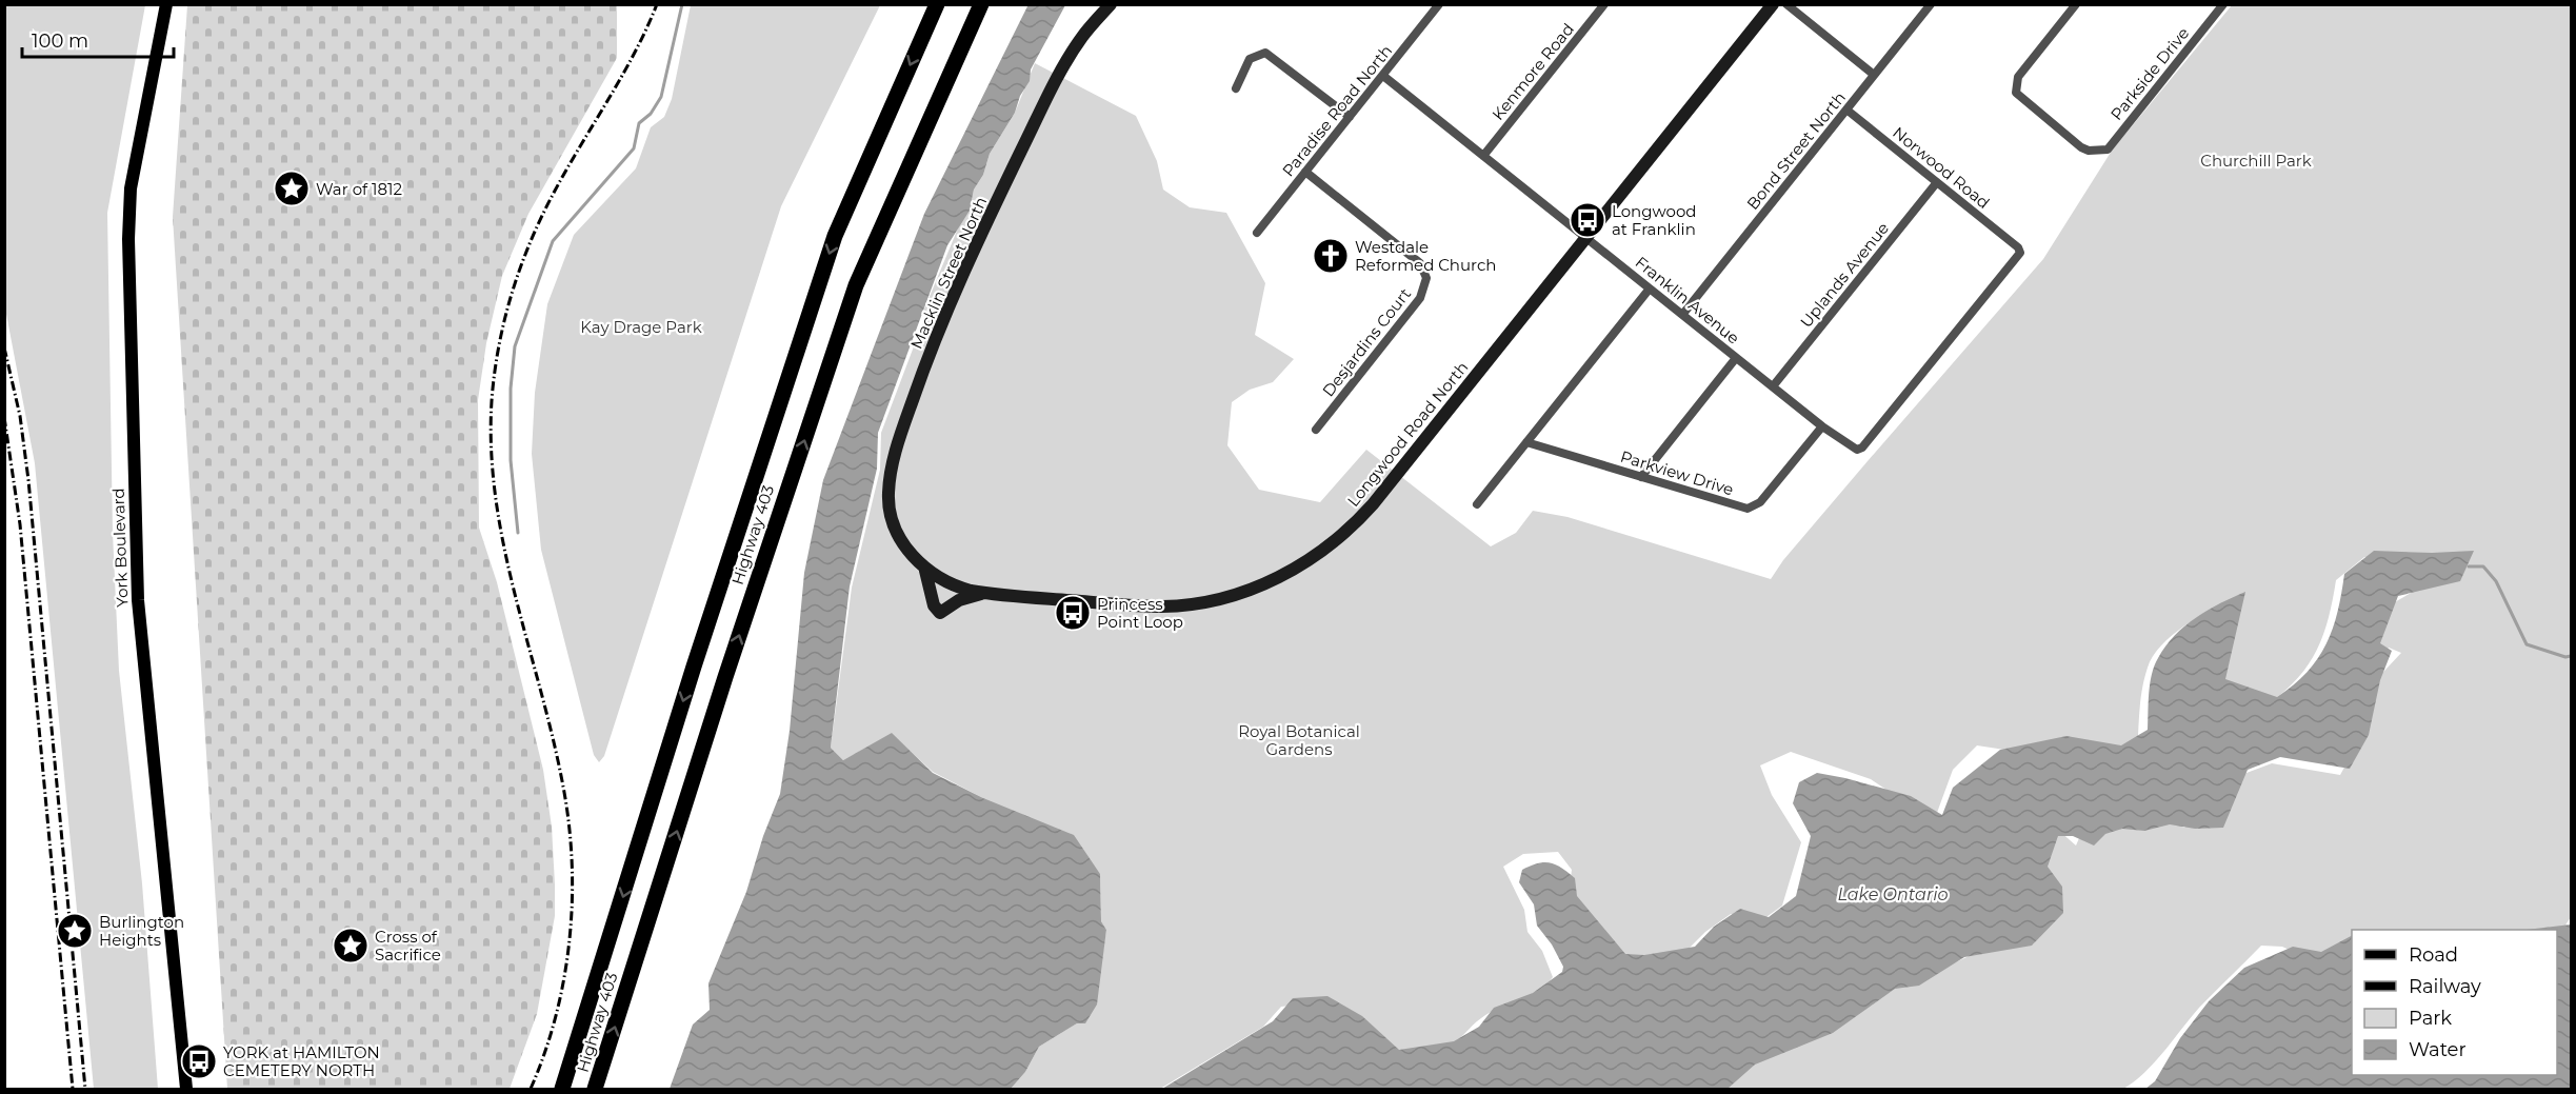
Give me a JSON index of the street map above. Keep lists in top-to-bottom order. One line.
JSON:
{"streets":{"highway":["Highway 403"],"main road":["York Boulevard"],"street":["Kenmore Road","Parkside Drive","Paradise Road North","Bond Street North","Norwood Road","Macklin Street North","Uplands Avenue","Franklin Avenue","Desjardins Court","Longwood Road North","Parkview Drive"]},"crossings":[["Kenmore Road","Franklin Avenue"],["Paradise Road North","Franklin Avenue"],["Paradise Road North","Desjardins Court"],["Bond Street North","Norwood Road"],["Bond Street North","Franklin Avenue"],["Norwood Road","Uplands Avenue"],["Norwood Road","Franklin Avenue"],["Macklin Street North","Longwood Road North"],["Uplands Avenue","Franklin Avenue"],["Franklin Avenue","Longwood Road North"],["Franklin Avenue","Parkview Drive"]],"water":["Lake Ontario"],"parks":["Churchill Park","Kay Drage Park","Royal Botanical Gardens"],"places":{"place":["War of 1812","Burlington Heights","Cross of Sacrifice"],"bus stop":["Longwood at Franklin","Princess Point Loop","YORK at HAMILTON CEMETERY NORTH"],"church":["Westdale Reformed Church"]},"legend":["Road","Railway","Park","Water"],"scale_bar":"100 m"}
